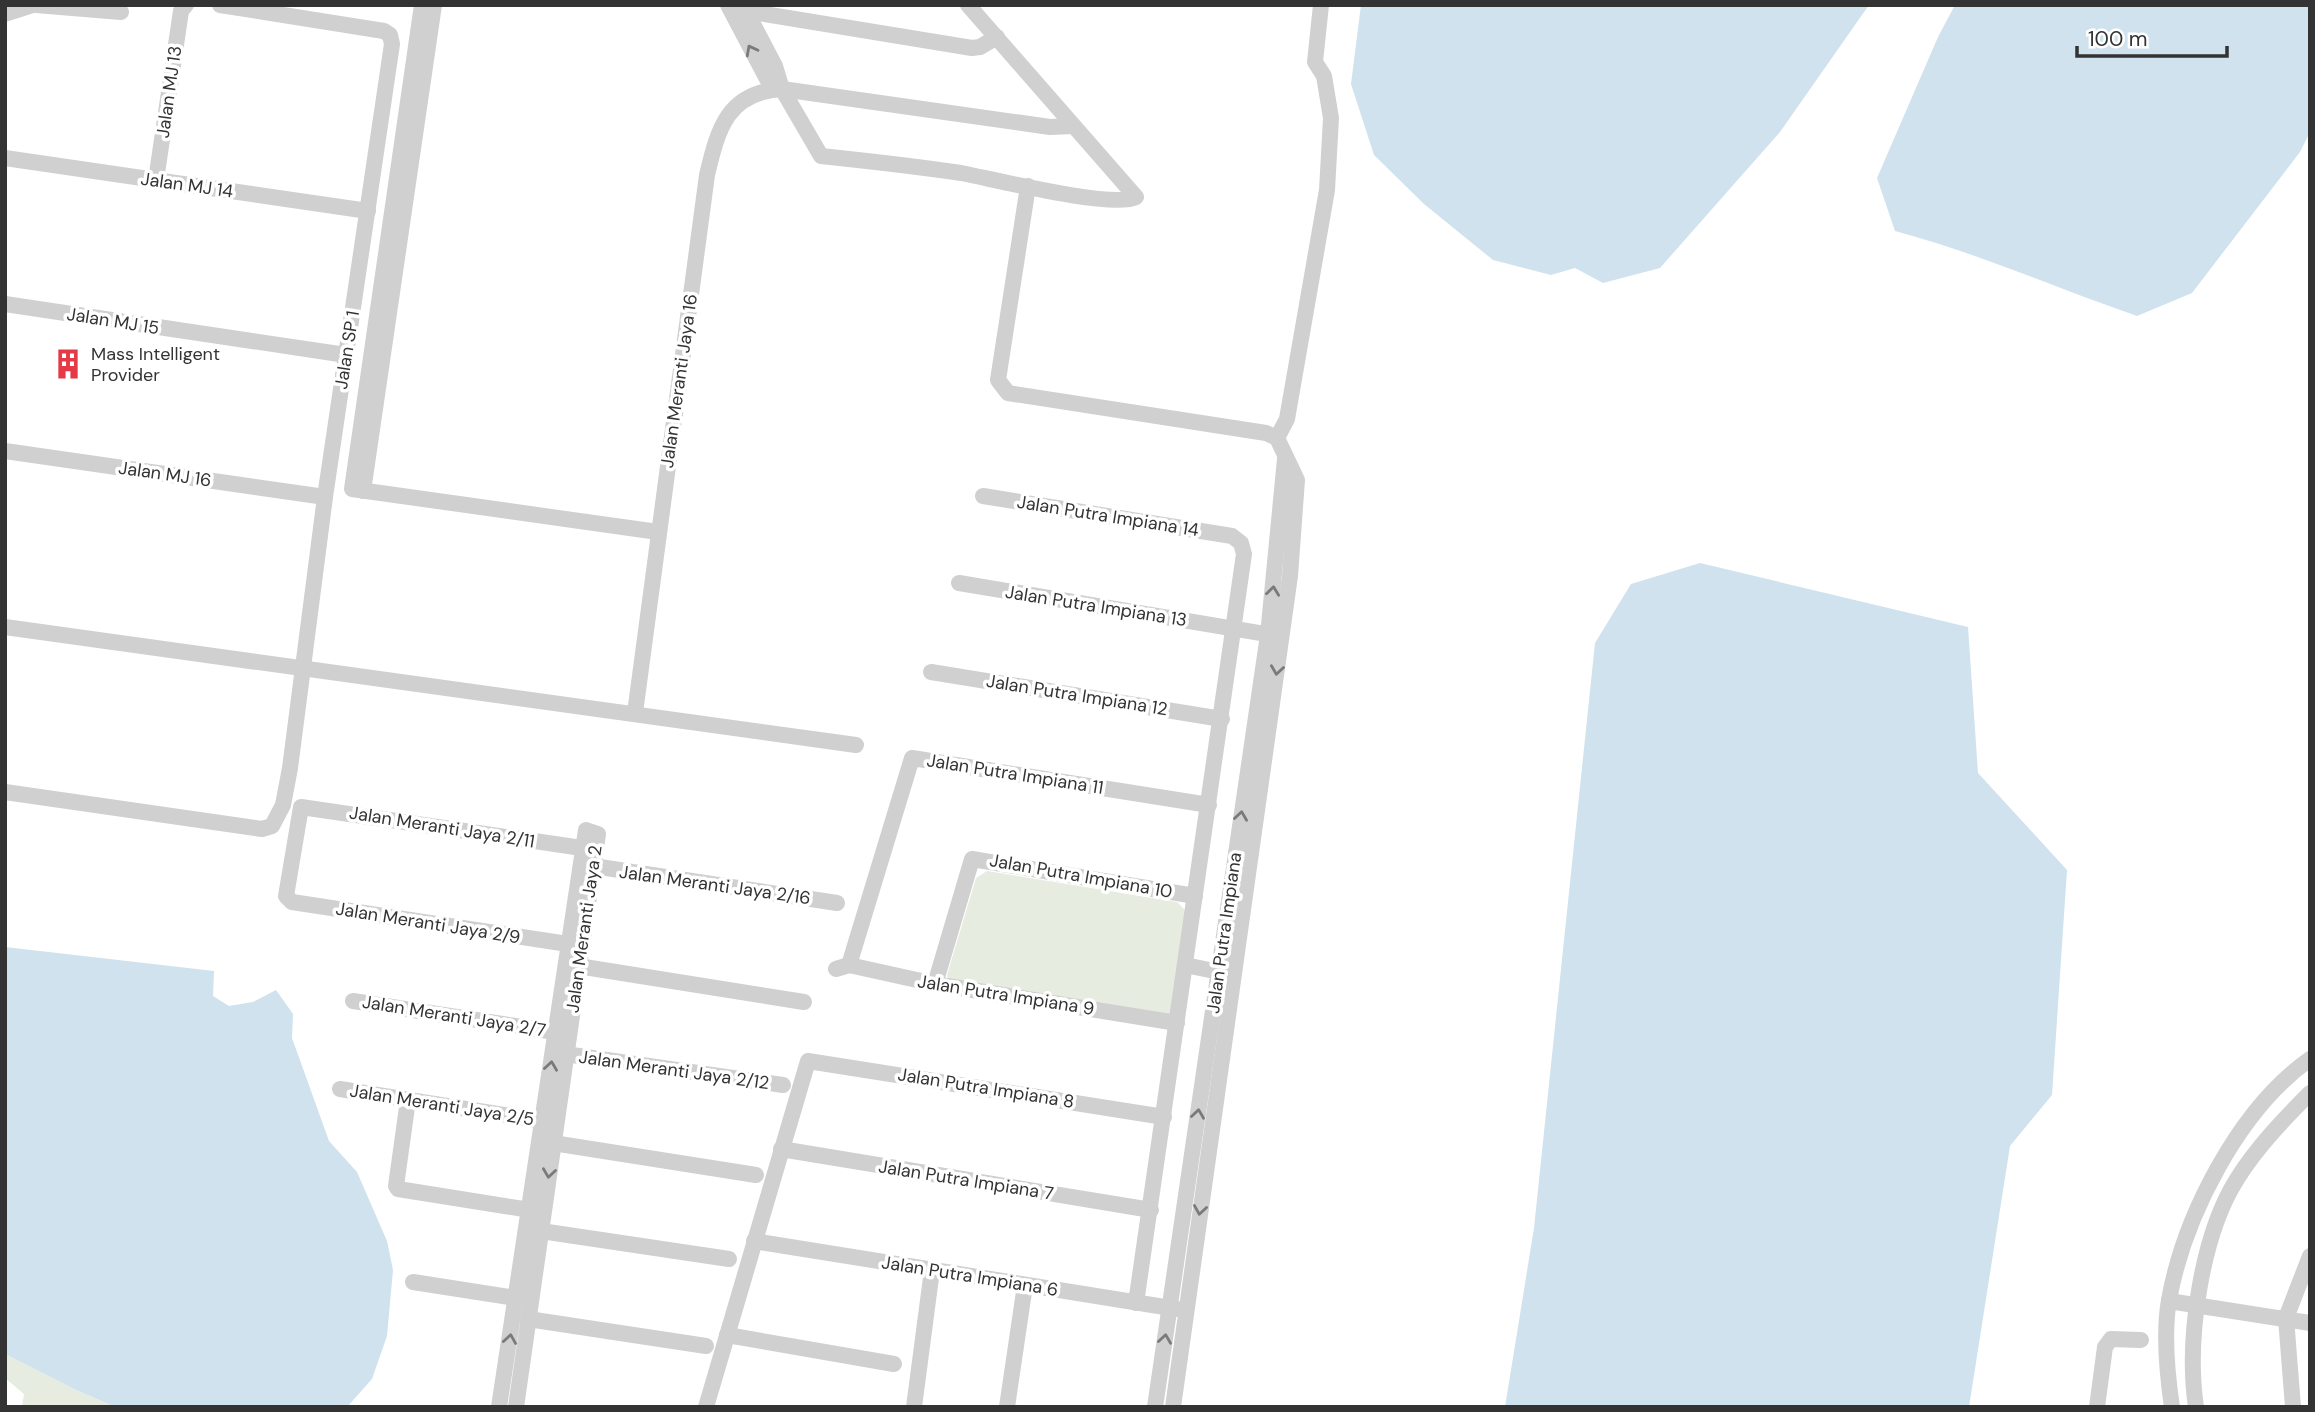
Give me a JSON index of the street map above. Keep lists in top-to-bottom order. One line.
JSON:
{"streets":{"street":["Jalan MJ 13","Jalan MJ 14","Jalan MJ 15","Jalan SP 1","Jalan Meranti Jaya 16","Jalan MJ 16","Jalan Putra Impiana 14","Jalan Putra Impiana 13","Jalan Putra Impiana 12","Jalan Putra Impiana 11","Jalan Meranti Jaya 2/11","Jalan Putra Impiana 10","Jalan Meranti Jaya 2/16","Jalan Meranti Jaya 2/9","Jalan Meranti Jaya 2","Jalan Putra Impiana","Jalan Putra Impiana 9","Jalan Meranti Jaya 2/7","Jalan Meranti Jaya 2/12","Jalan Putra Impiana 8","Jalan Meranti Jaya 2/5","Jalan Putra Impiana 7","Jalan Putra Impiana 6"]},"crossings":[["Jalan MJ 13","Jalan MJ 14"],["Jalan MJ 14","Jalan SP 1"],["Jalan MJ 15","Jalan SP 1"],["Jalan SP 1","Jalan MJ 16"],["Jalan Putra Impiana 14","Jalan Putra Impiana 13"],["Jalan Putra Impiana 13","Jalan Putra Impiana"],["Jalan Putra Impiana 11","Jalan Putra Impiana 9"],["Jalan Meranti Jaya 2/11","Jalan Meranti Jaya 2/9"],["Jalan Meranti Jaya 2/11","Jalan Meranti Jaya 2"],["Jalan Putra Impiana 10","Jalan Putra Impiana 9"],["Jalan Meranti Jaya 2/16","Jalan Meranti Jaya 2"],["Jalan Meranti Jaya 2/9","Jalan Meranti Jaya 2"],["Jalan Meranti Jaya 2","Jalan Meranti Jaya 2/7"],["Jalan Meranti Jaya 2","Jalan Meranti Jaya 2/12"],["Jalan Meranti Jaya 2","Jalan Meranti Jaya 2/5"],["Jalan Putra Impiana","Jalan Putra Impiana 6"],["Jalan Putra Impiana 8","Jalan Putra Impiana 7"]],"places":{"building":["Mass Intelligent Provider"]},"scale_bar":"100 m"}
